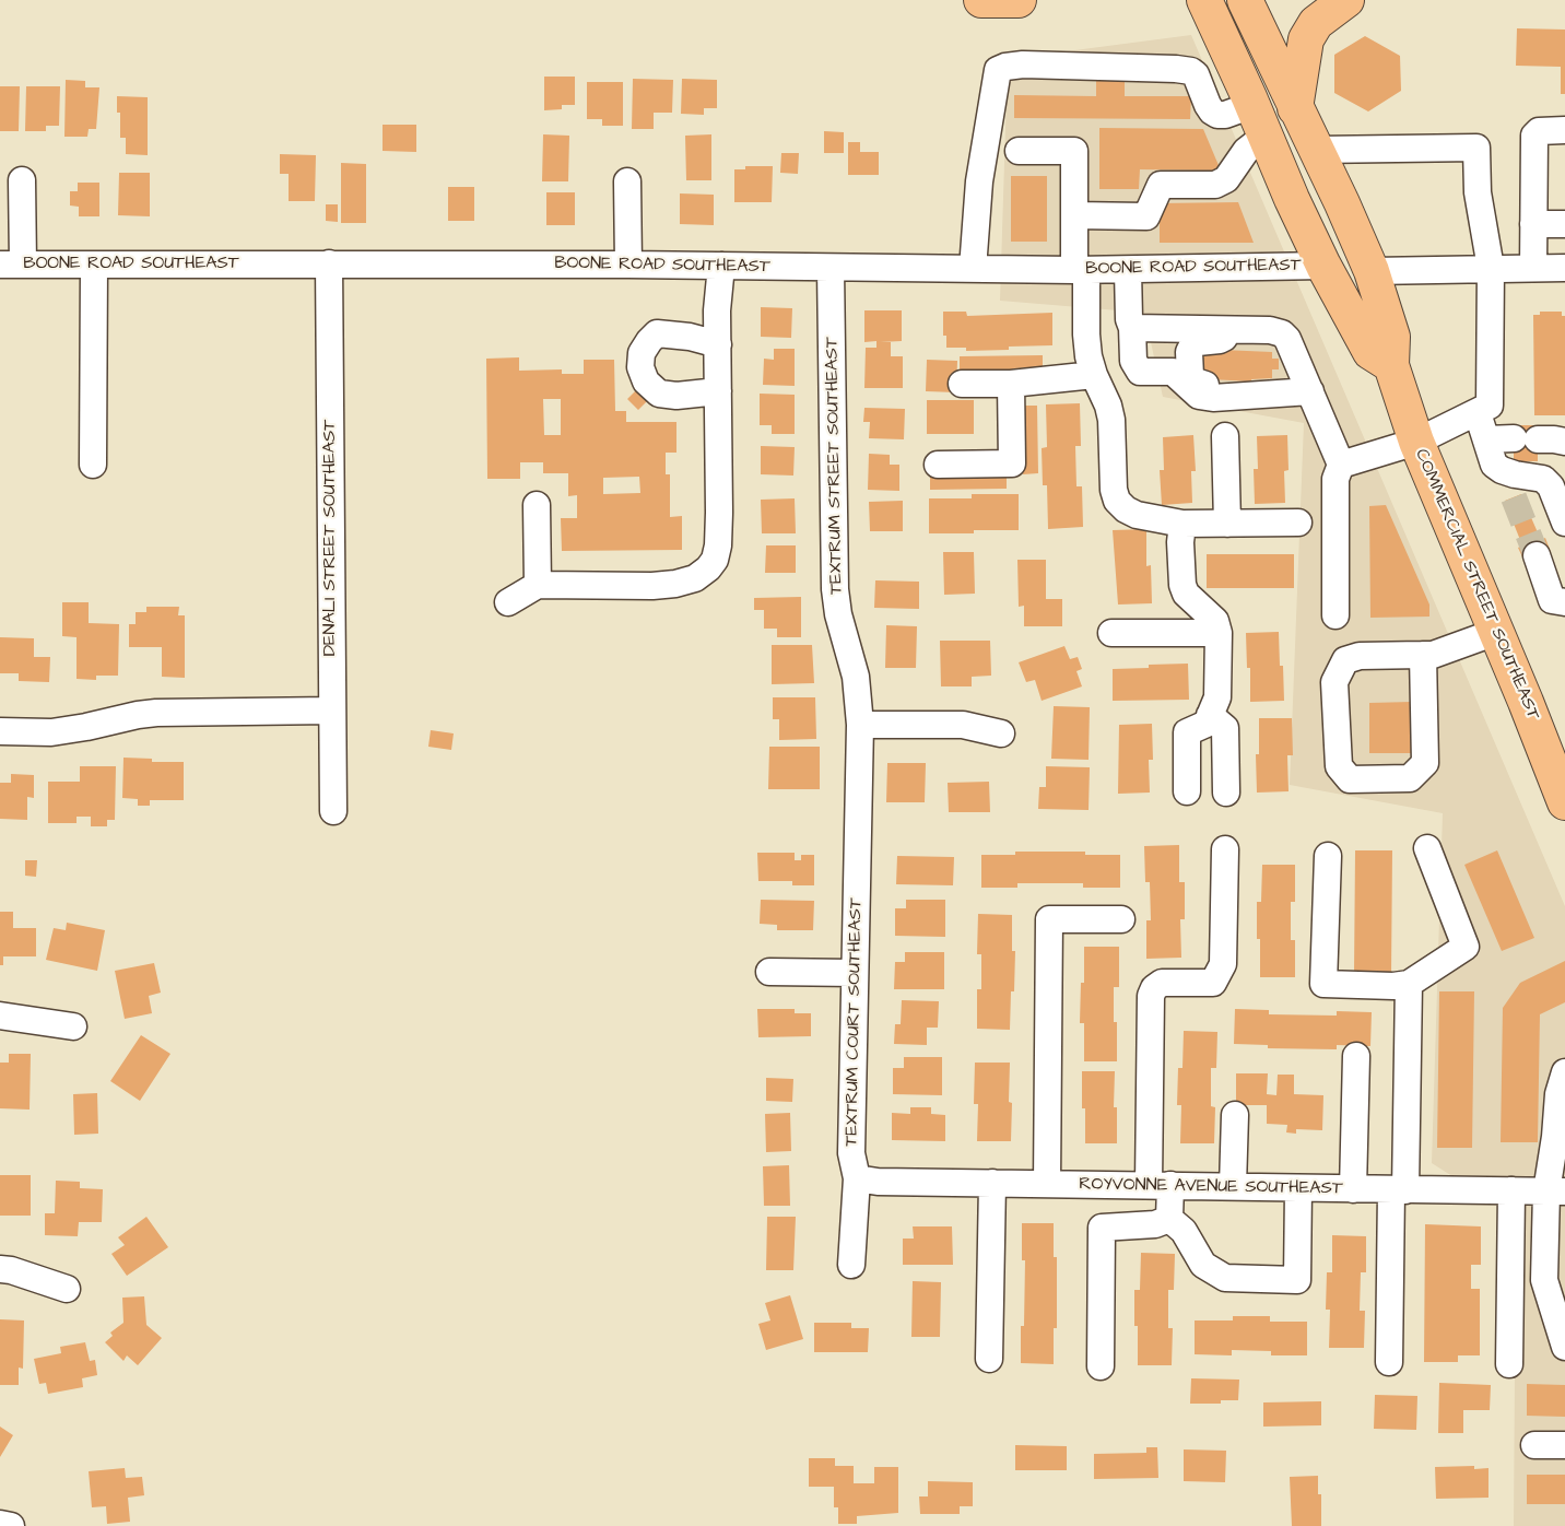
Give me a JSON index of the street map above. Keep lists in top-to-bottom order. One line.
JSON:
{"streets":{"main road":["COMMERCIAL STREET SOUTHEAST"],"street":["BOONE ROAD SOUTHEAST","TEXTRUM STREET SOUTHEAST","DENALI STREET SOUTHEAST","TEXTRUM COURT SOUTHEAST","ROYVONNE AVENUE SOUTHEAST"]},"crossings":[["BOONE ROAD SOUTHEAST","TEXTRUM STREET SOUTHEAST"],["BOONE ROAD SOUTHEAST","DENALI STREET SOUTHEAST"],["TEXTRUM STREET SOUTHEAST","TEXTRUM COURT SOUTHEAST"],["TEXTRUM COURT SOUTHEAST","ROYVONNE AVENUE SOUTHEAST"]]}
